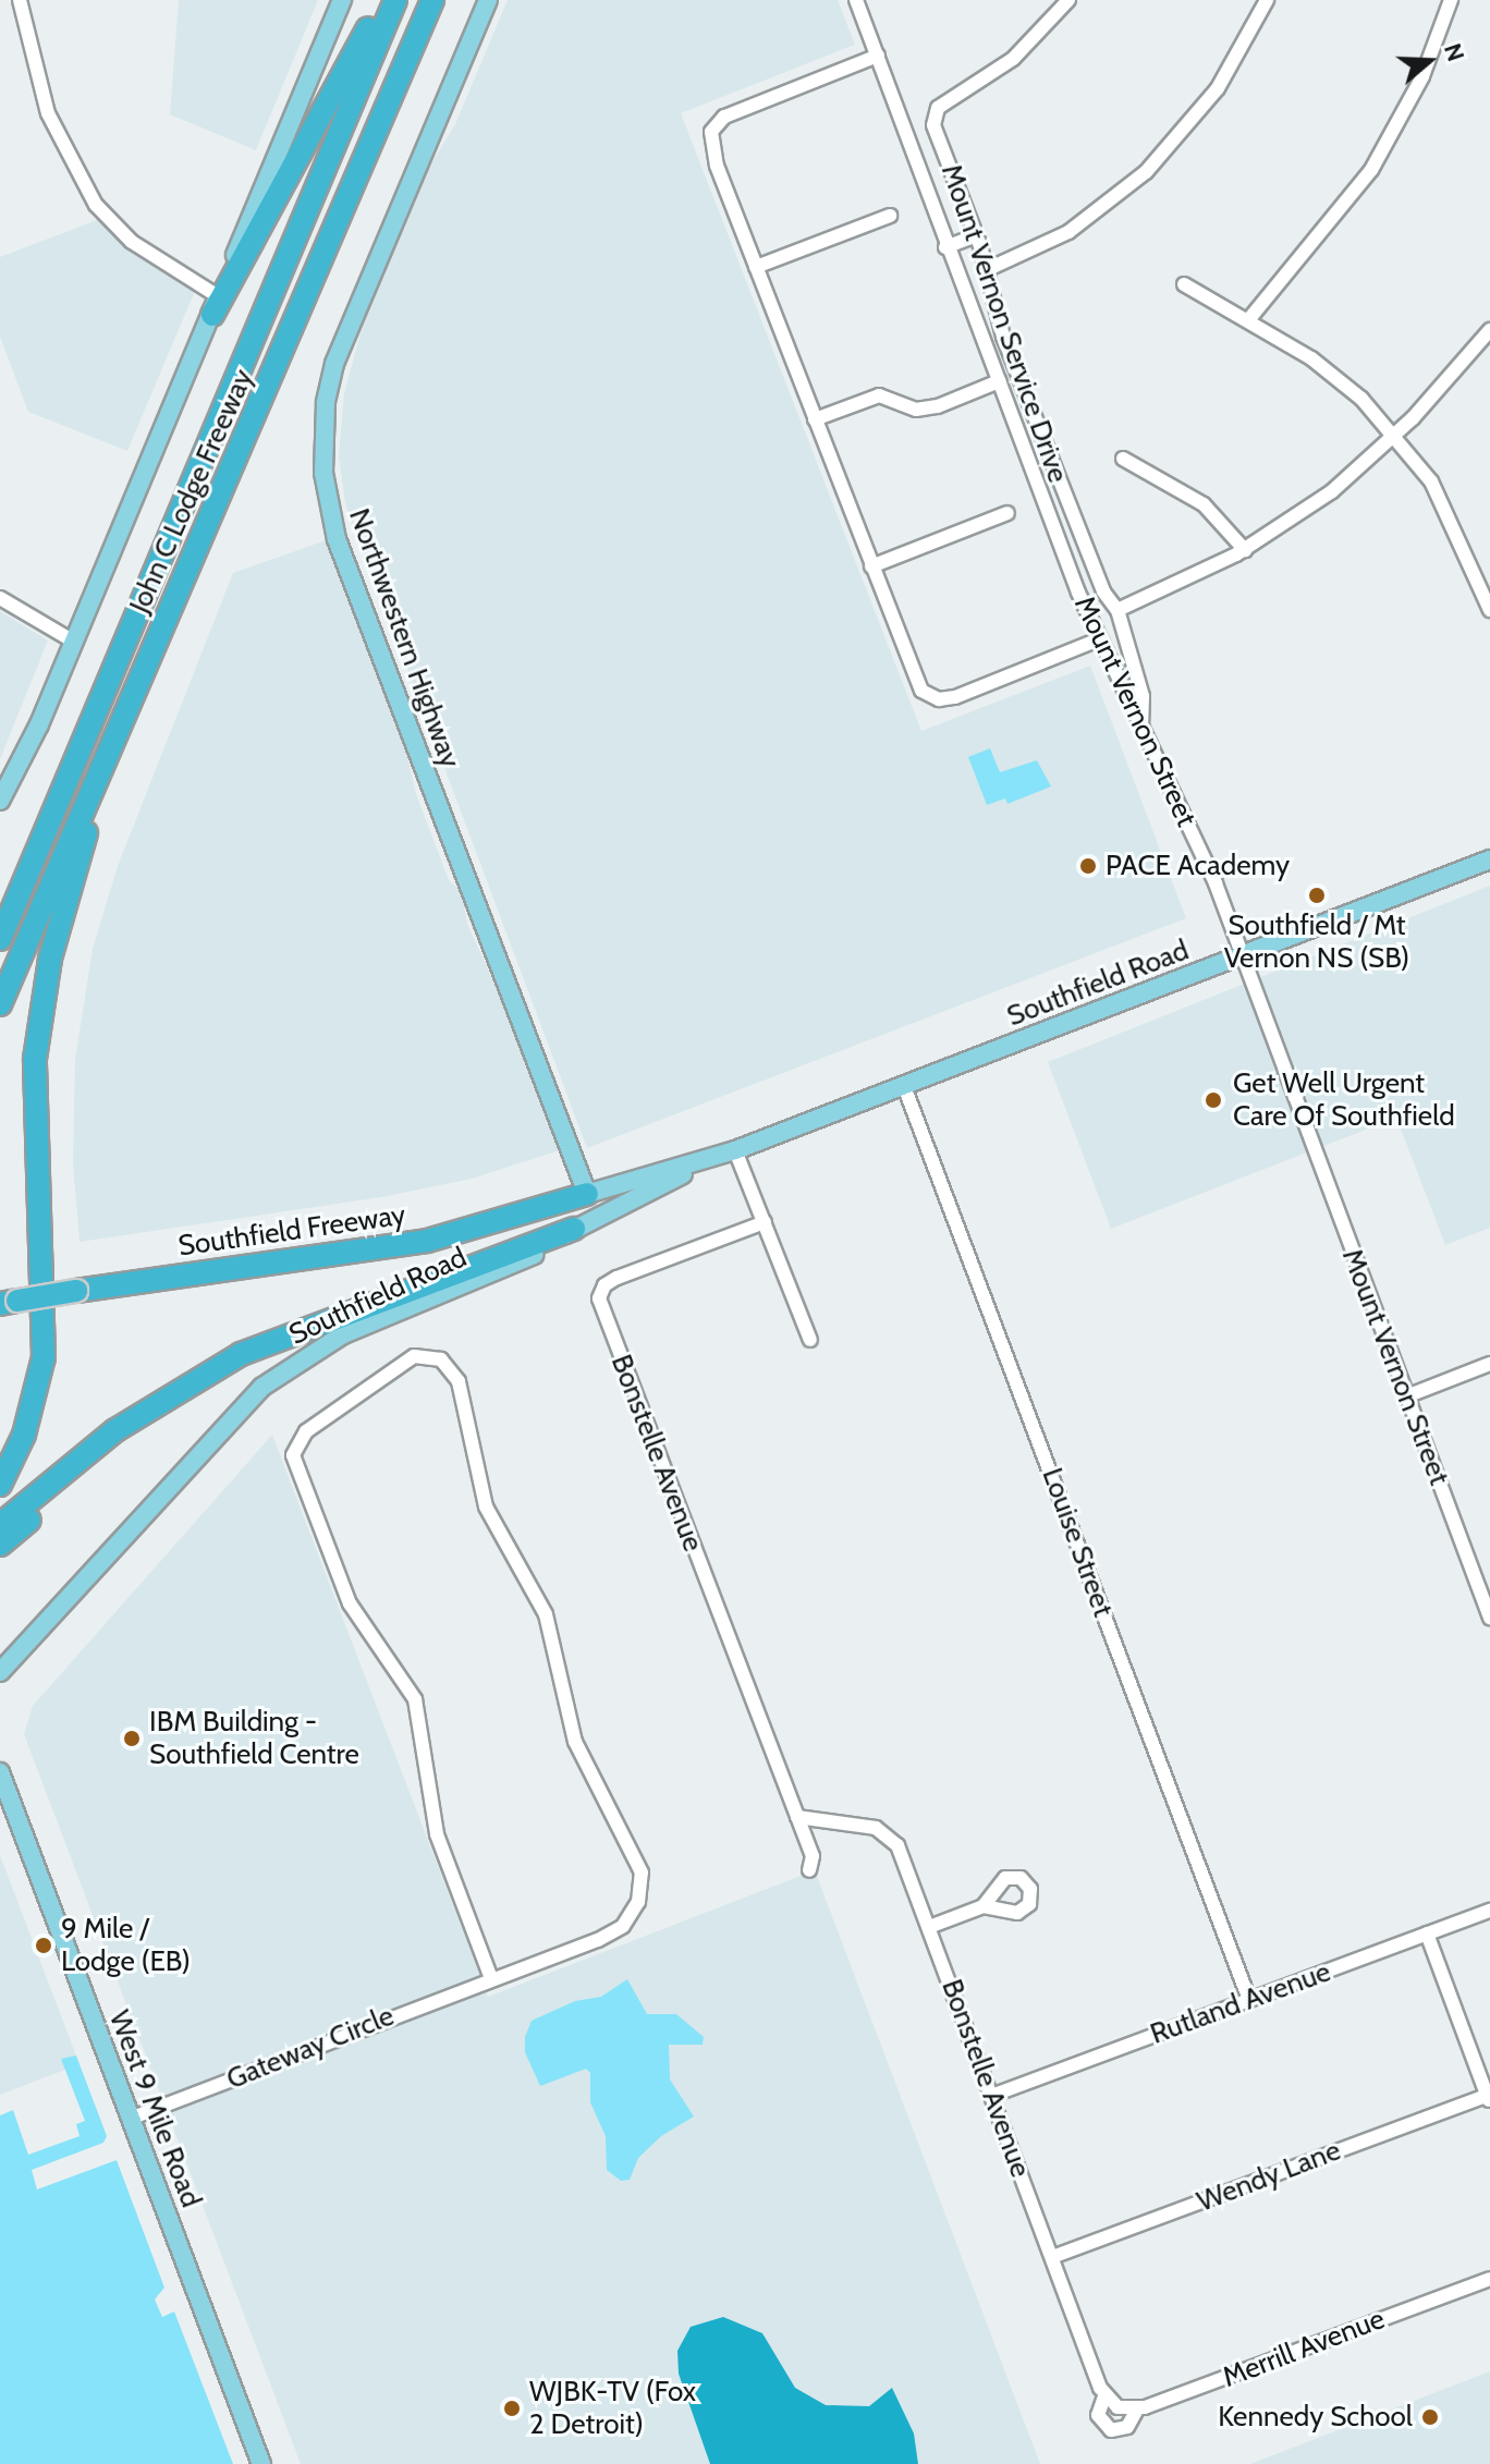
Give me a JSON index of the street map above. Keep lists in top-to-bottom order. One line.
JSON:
{"streets":{"highway":["John C Lodge Freeway","Southfield Freeway"],"main road":["Northwestern Highway","Southfield Road","West 9 Mile Road"],"street":["Mount Vernon Service Drive","Mount Vernon Street","Bonstelle Avenue","Louise Street","Rutland Avenue","Gateway Circle","Wendy Lane","Merrill Avenue"]},"crossings":[["Mount Vernon Service Drive","Mount Vernon Street"],["Northwestern Highway","Southfield Road"],["Northwestern Highway","Southfield Freeway"],["Mount Vernon Street","Southfield Road"],["Southfield Road","Southfield Freeway"],["Southfield Road","Louise Street"],["Bonstelle Avenue","Rutland Avenue"],["Bonstelle Avenue","Wendy Lane"],["Bonstelle Avenue","Merrill Avenue"],["Louise Street","Rutland Avenue"],["Gateway Circle","West 9 Mile Road"]],"places":["PACE Academy","Southfield / Mt Vernon NS (SB)","Get Well Urgent Care Of Southfield","IBM Building - Southfield Centre","9 Mile / Lodge (EB)","WJBK-TV (Fox 2 Detroit)","Kennedy School"],"north":"right"}
